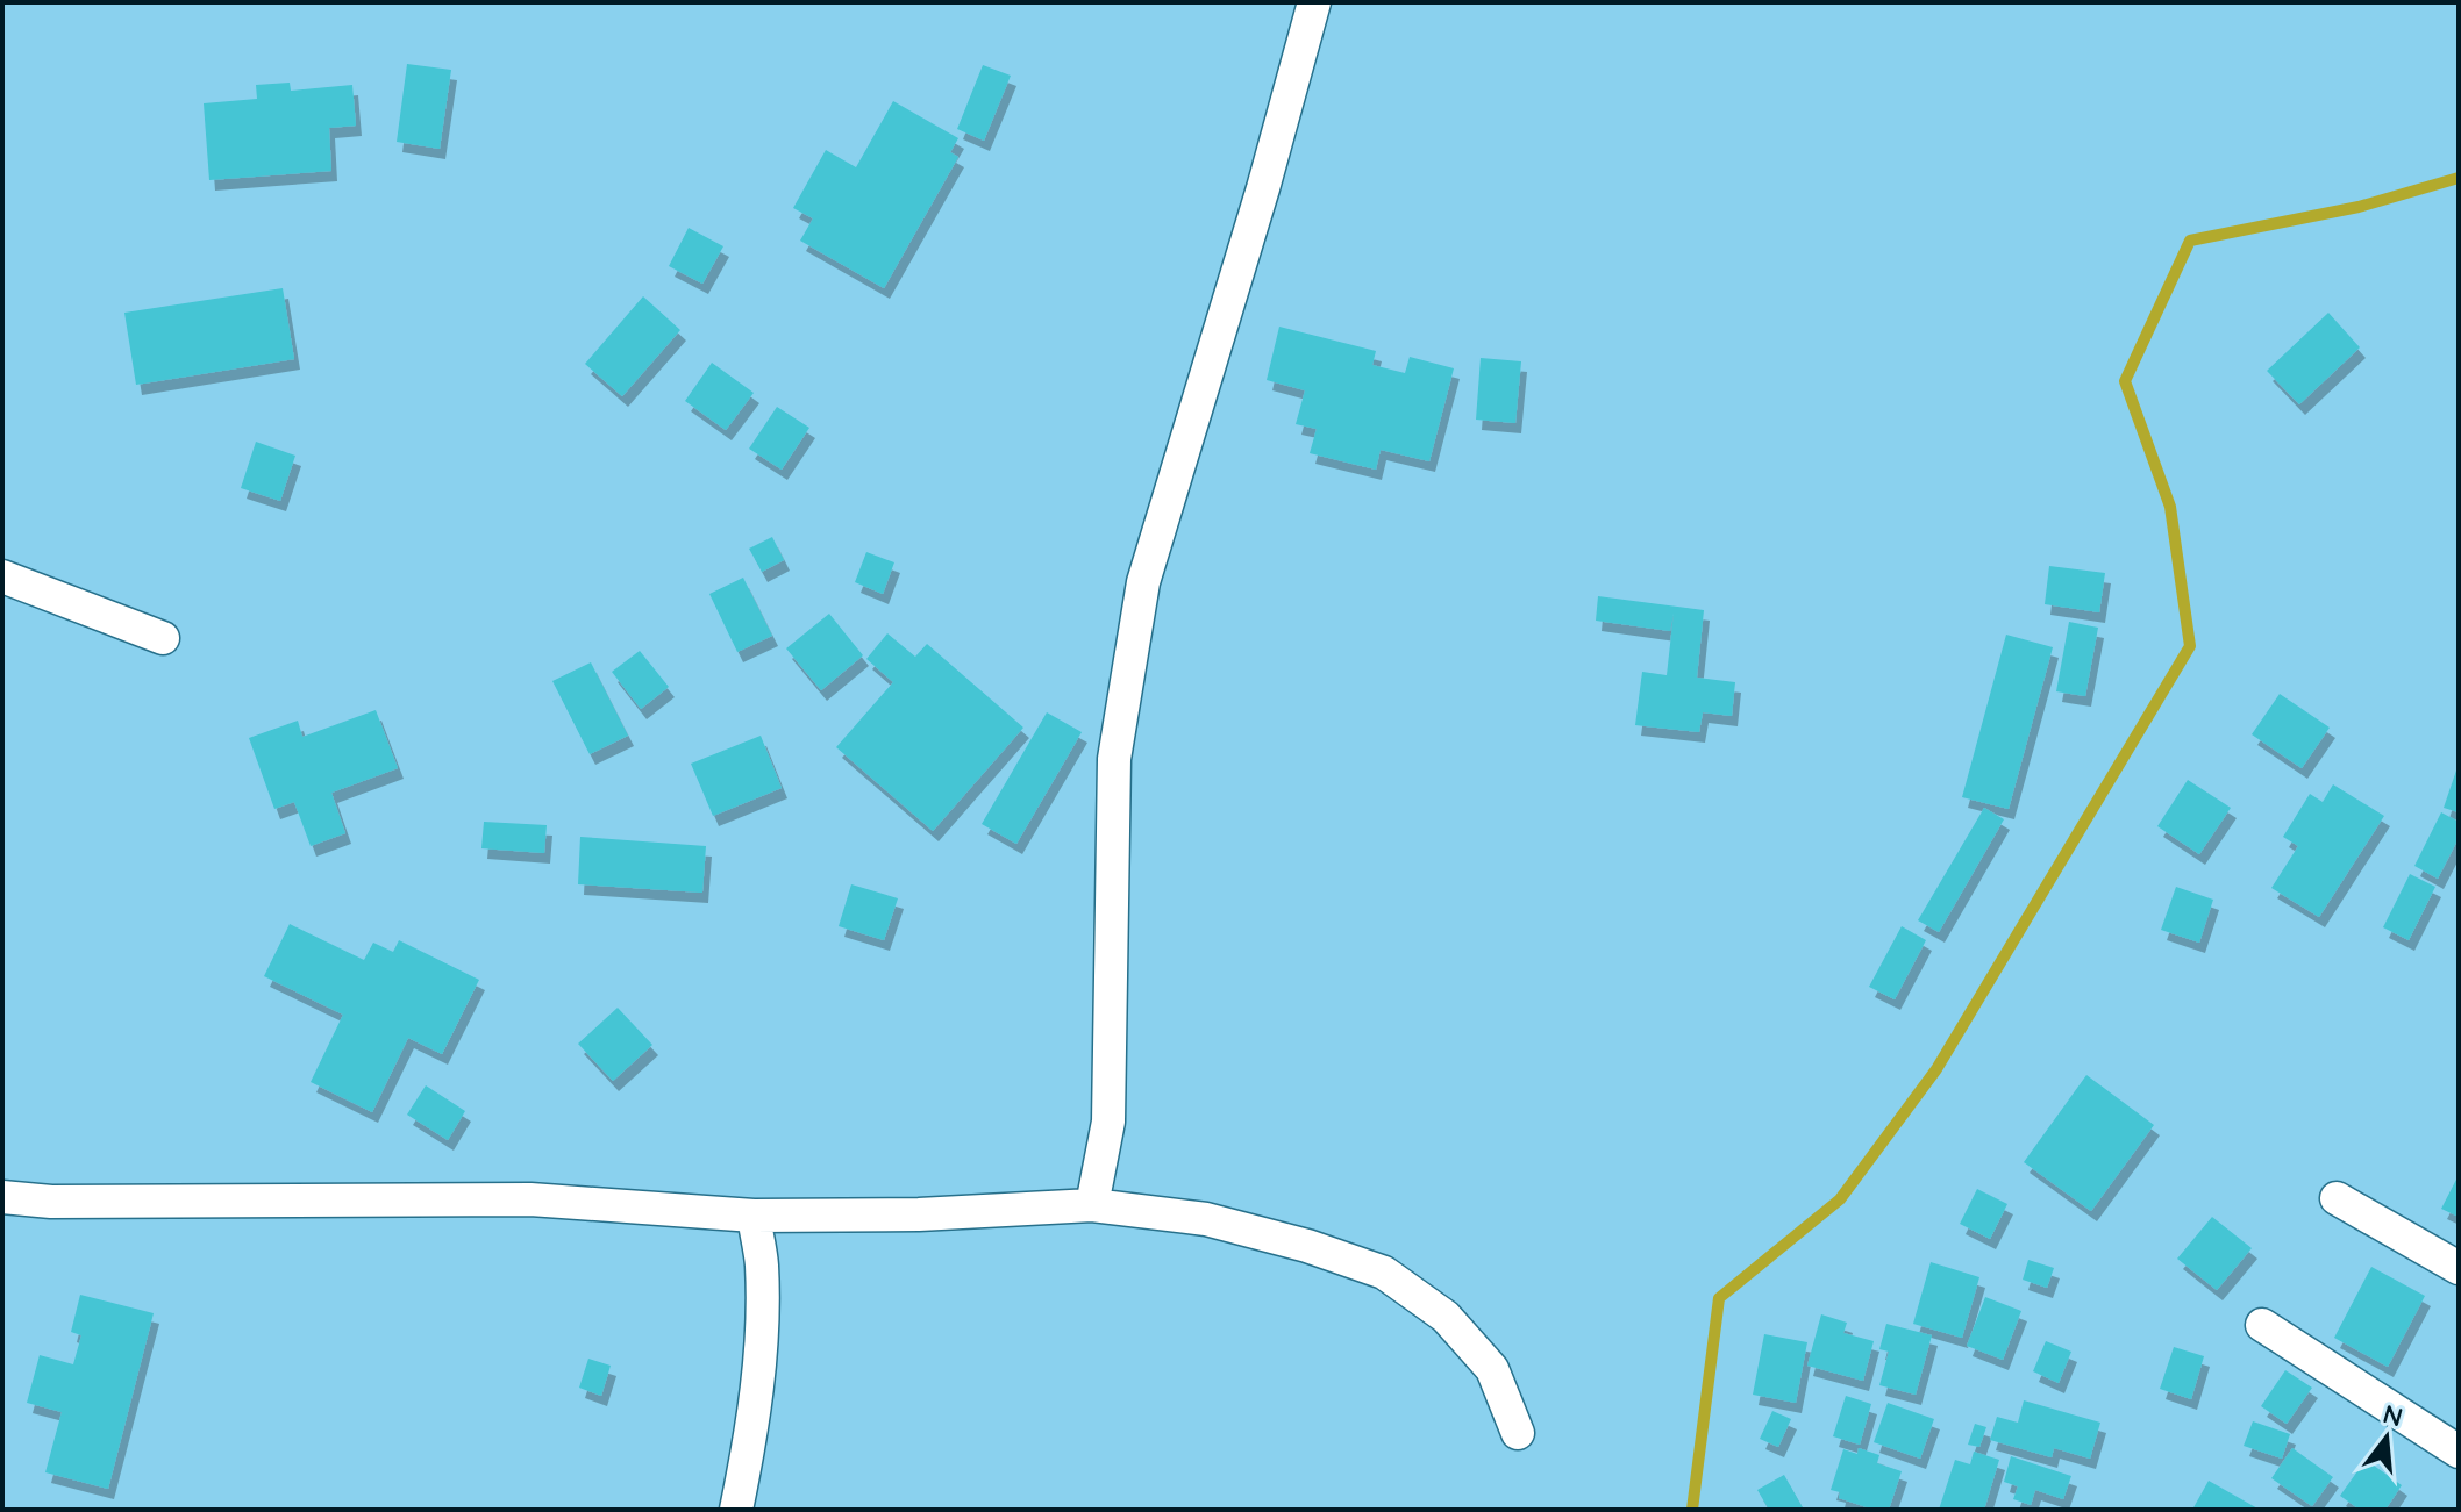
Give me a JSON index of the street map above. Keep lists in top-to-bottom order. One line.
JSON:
{"north":"top"}
